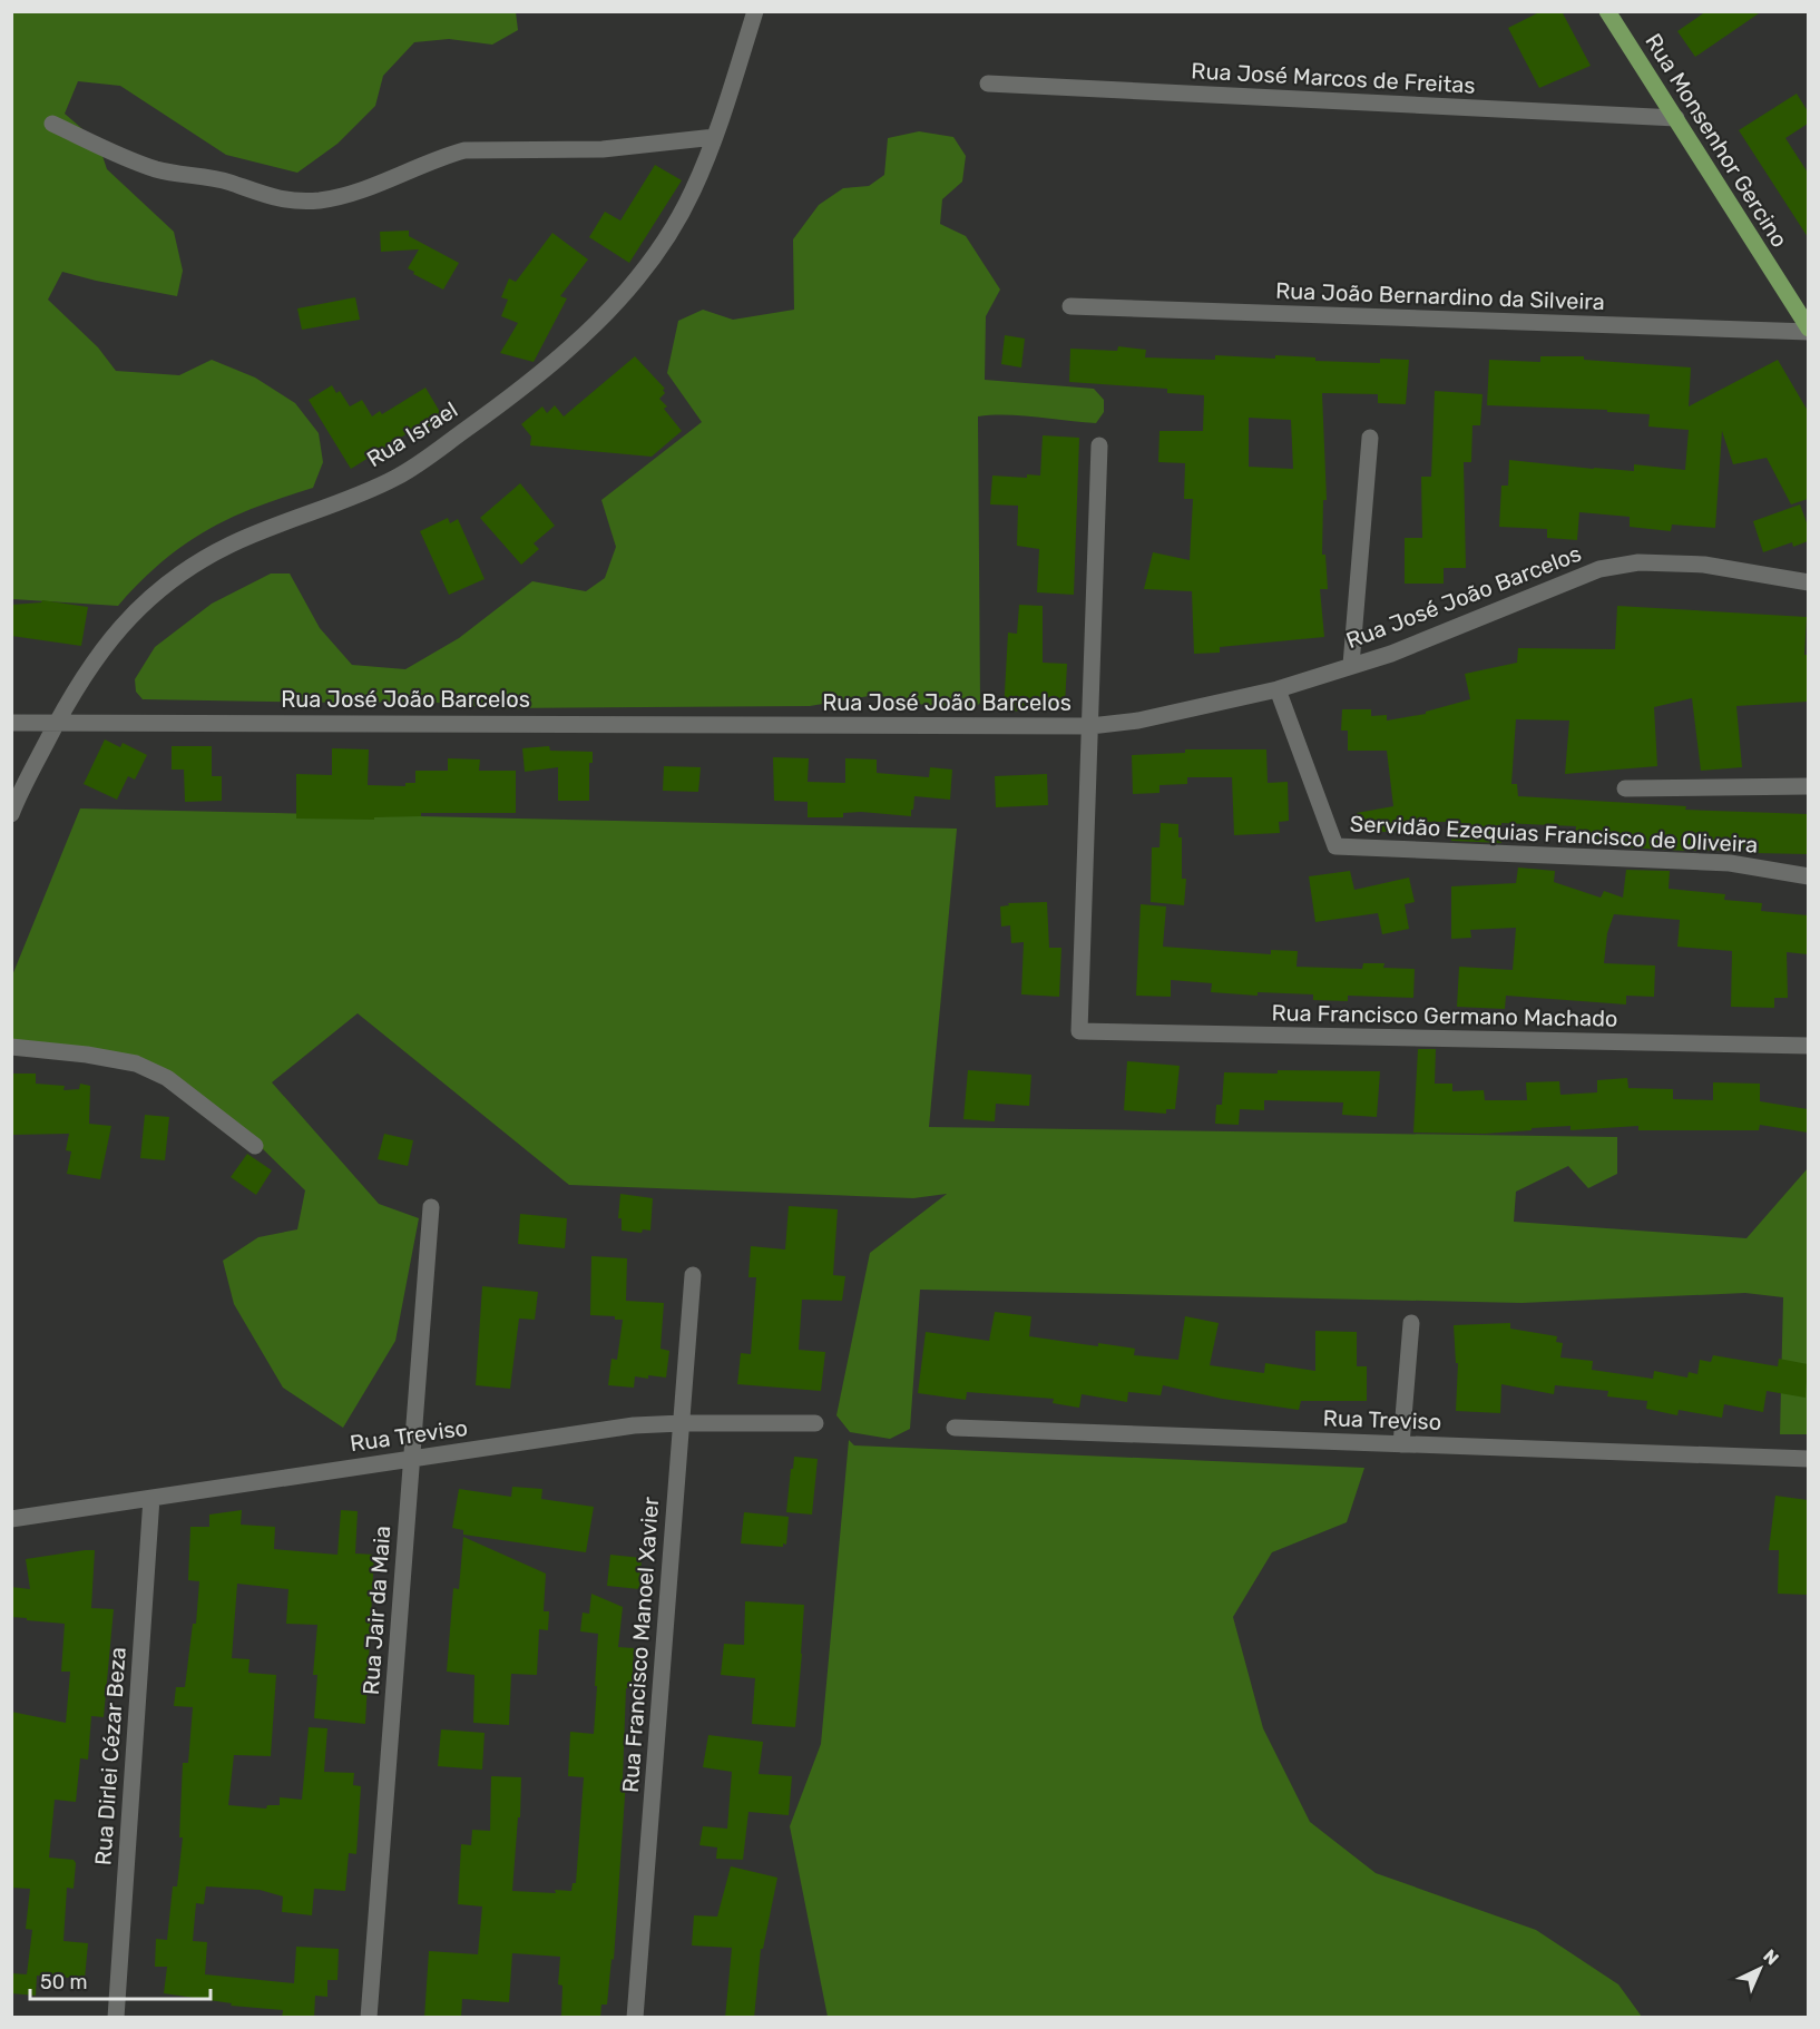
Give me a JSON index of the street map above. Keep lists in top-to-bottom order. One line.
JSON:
{"streets":{"main road":["Rua Monsenhor Gercino"],"street":["Rua José Marcos de Freitas","Rua João Bernardino da Silveira","Rua Israel","Rua José João Barcelos","Servidão Ezequias Francisco de Oliveira","Rua Francisco Germano Machado","Rua Treviso","Rua Jair da Maia","Rua Francisco Manoel Xavier","Rua Dirlei Cézar Beza"]},"crossings":[["Rua José Marcos de Freitas","Rua Monsenhor Gercino"],["Rua Monsenhor Gercino","Rua João Bernardino da Silveira"],["Rua Israel","Rua José João Barcelos"],["Rua José João Barcelos","Servidão Ezequias Francisco de Oliveira"],["Rua José João Barcelos","Rua Francisco Germano Machado"],["Rua Treviso","Rua Jair da Maia"],["Rua Treviso","Rua Francisco Manoel Xavier"],["Rua Treviso","Rua Dirlei Cézar Beza"]],"scale_bar":"50 m","north":"top right"}
